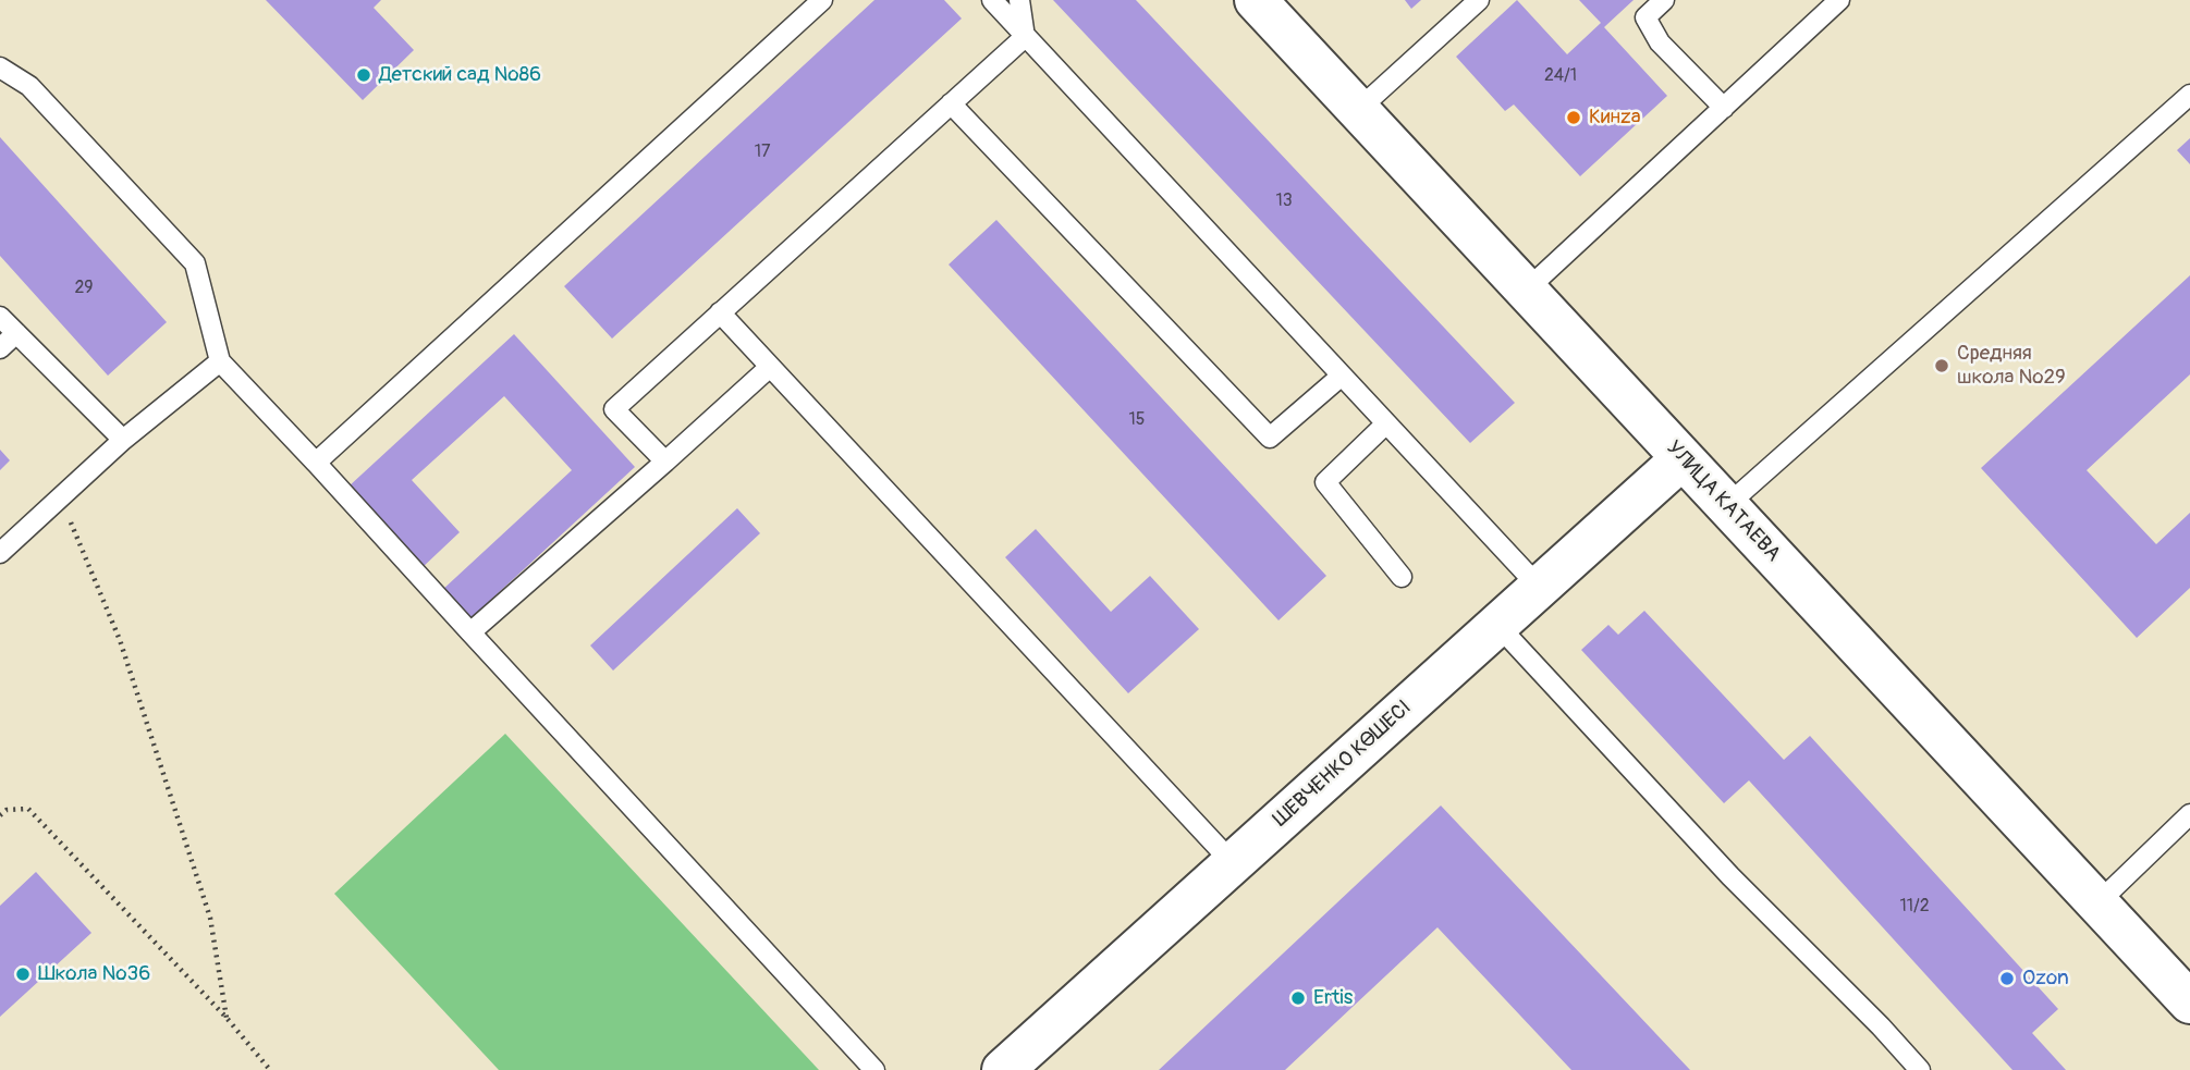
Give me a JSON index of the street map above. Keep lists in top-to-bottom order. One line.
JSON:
{"streets":{"street":["УЛИЦА КАТАЕВА","ШЕВЧЕНКО КӨШЕСІ"]},"crossings":[["УЛИЦА КАТАЕВА","ШЕВЧЕНКО КӨШЕСІ"]],"places":["Детский сад №86","Кинzа","Средняя школа №29","Школа №36","Ozon","Ertis"],"house_numbers":["24/1","17","13","29","15","11/2"]}
